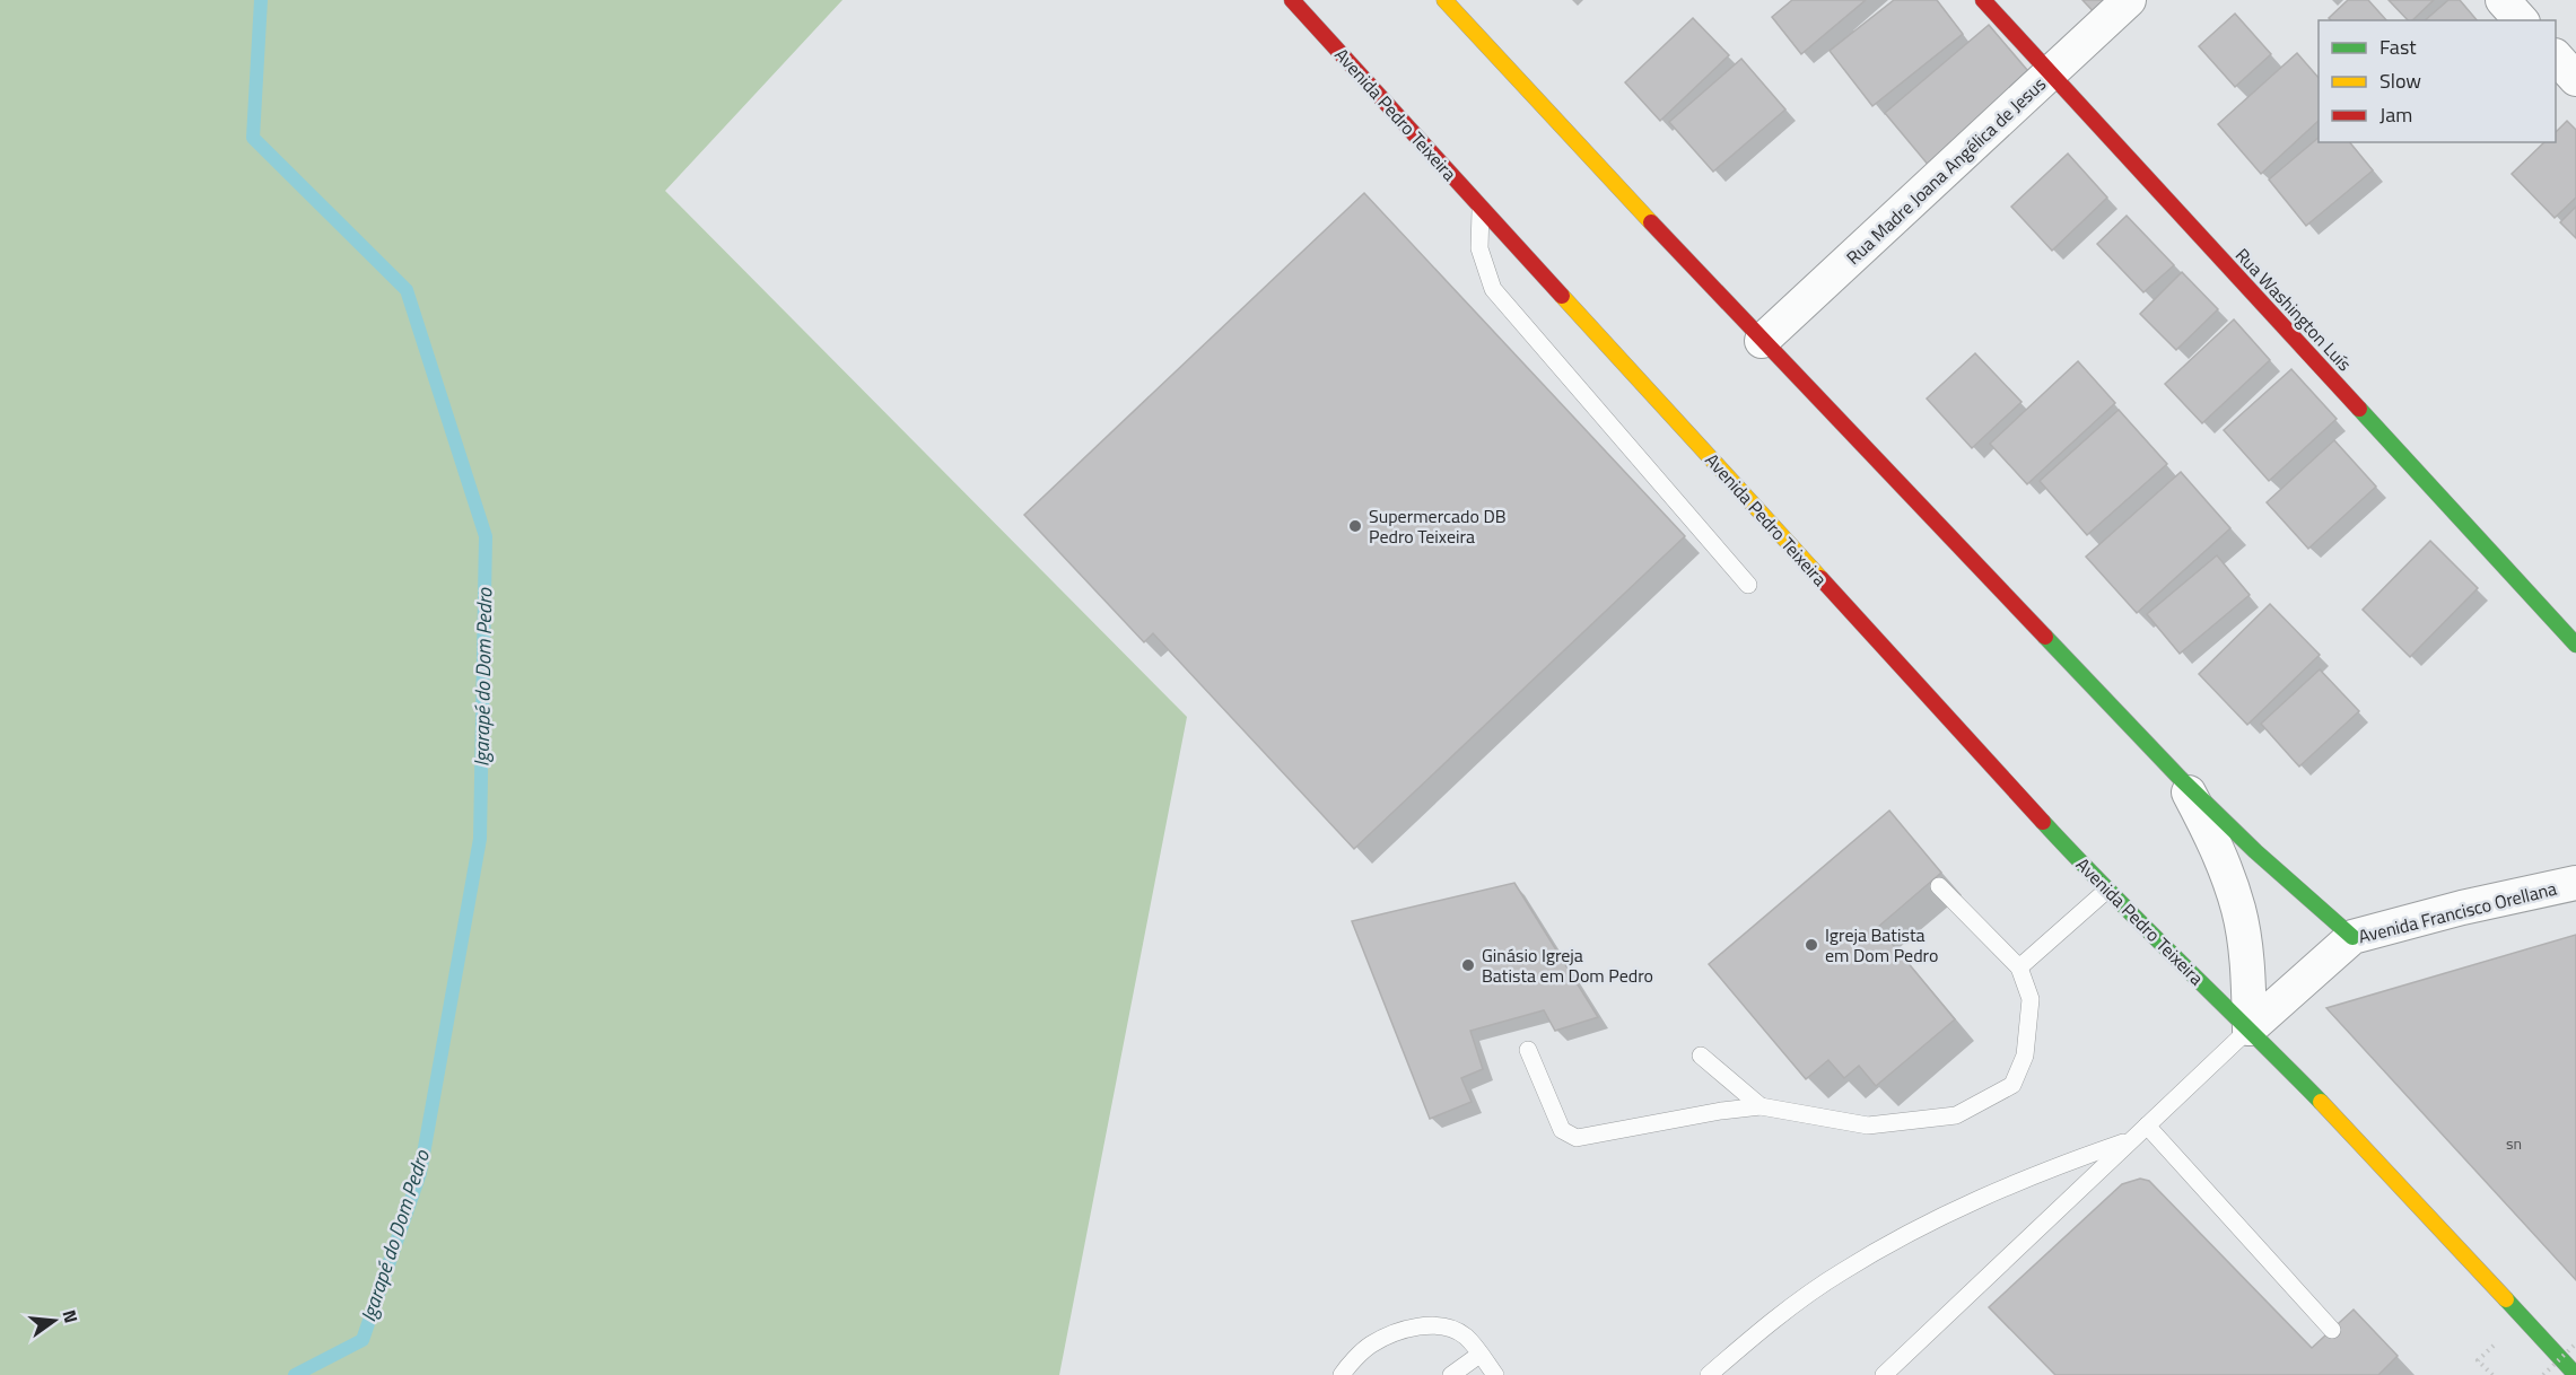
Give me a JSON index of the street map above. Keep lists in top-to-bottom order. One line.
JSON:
{"streets":{"street":["Avenida Pedro Teixeira","Rua Madre Joana Angélica de Jesus","Rua Washington Luís","Avenida Francisco Orellana"]},"crossings":[["Avenida Pedro Teixeira","Avenida Francisco Orellana"],["Rua Madre Joana Angélica de Jesus","Rua Washington Luís"]],"water":["Igarapé do Dom Pedro"],"places":["Supermercado DB Pedro Teixeira","Igreja Batista em Dom Pedro","Ginásio Igreja Batista em Dom Pedro"],"house_numbers":["sn"],"legend":["Fast","Slow","Jam"],"north":"right"}
